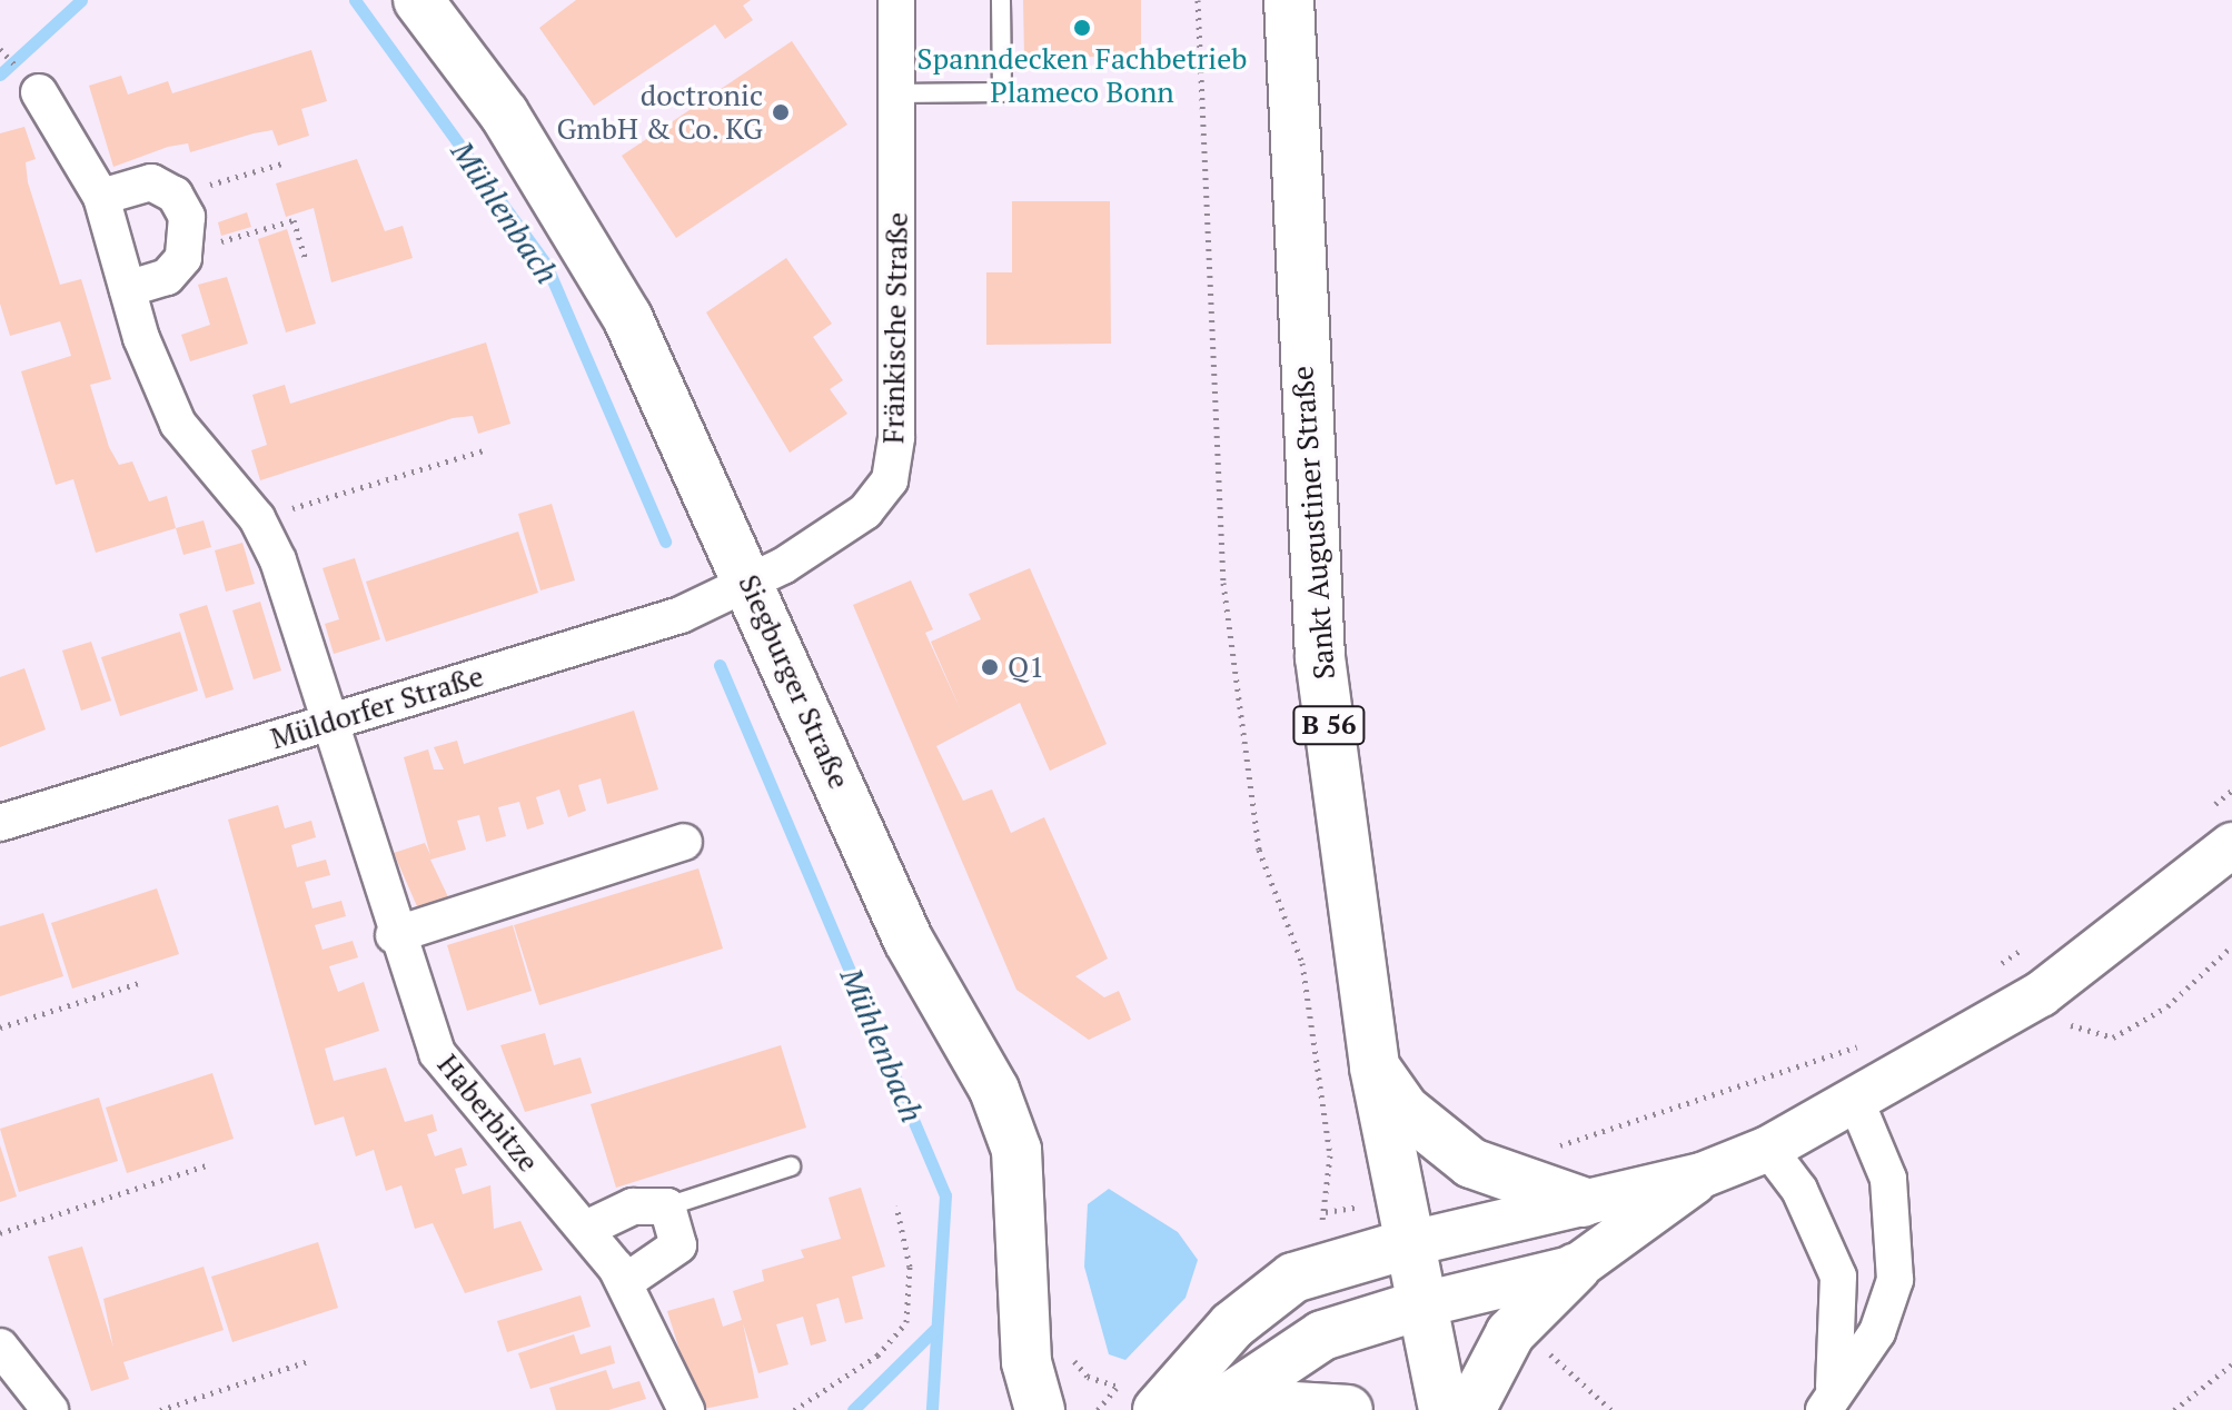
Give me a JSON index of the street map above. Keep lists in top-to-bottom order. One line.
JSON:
{"streets":{"main road":["Sankt Augustiner Straße","Siegburger Straße","B 56"],"street":["Fränkische Straße","Müldorfer Straße","Haberbitze"]},"crossings":[["Fränkische Straße","Siegburger Straße"],["Fränkische Straße","Müldorfer Straße"],["Siegburger Straße","Müldorfer Straße"],["Müldorfer Straße","Haberbitze"]],"water":["Mühlenbach"],"places":["Spanndecken Fachbetrieb Plameco Bonn","doctronic GmbH & Co. KG","Q1"]}
